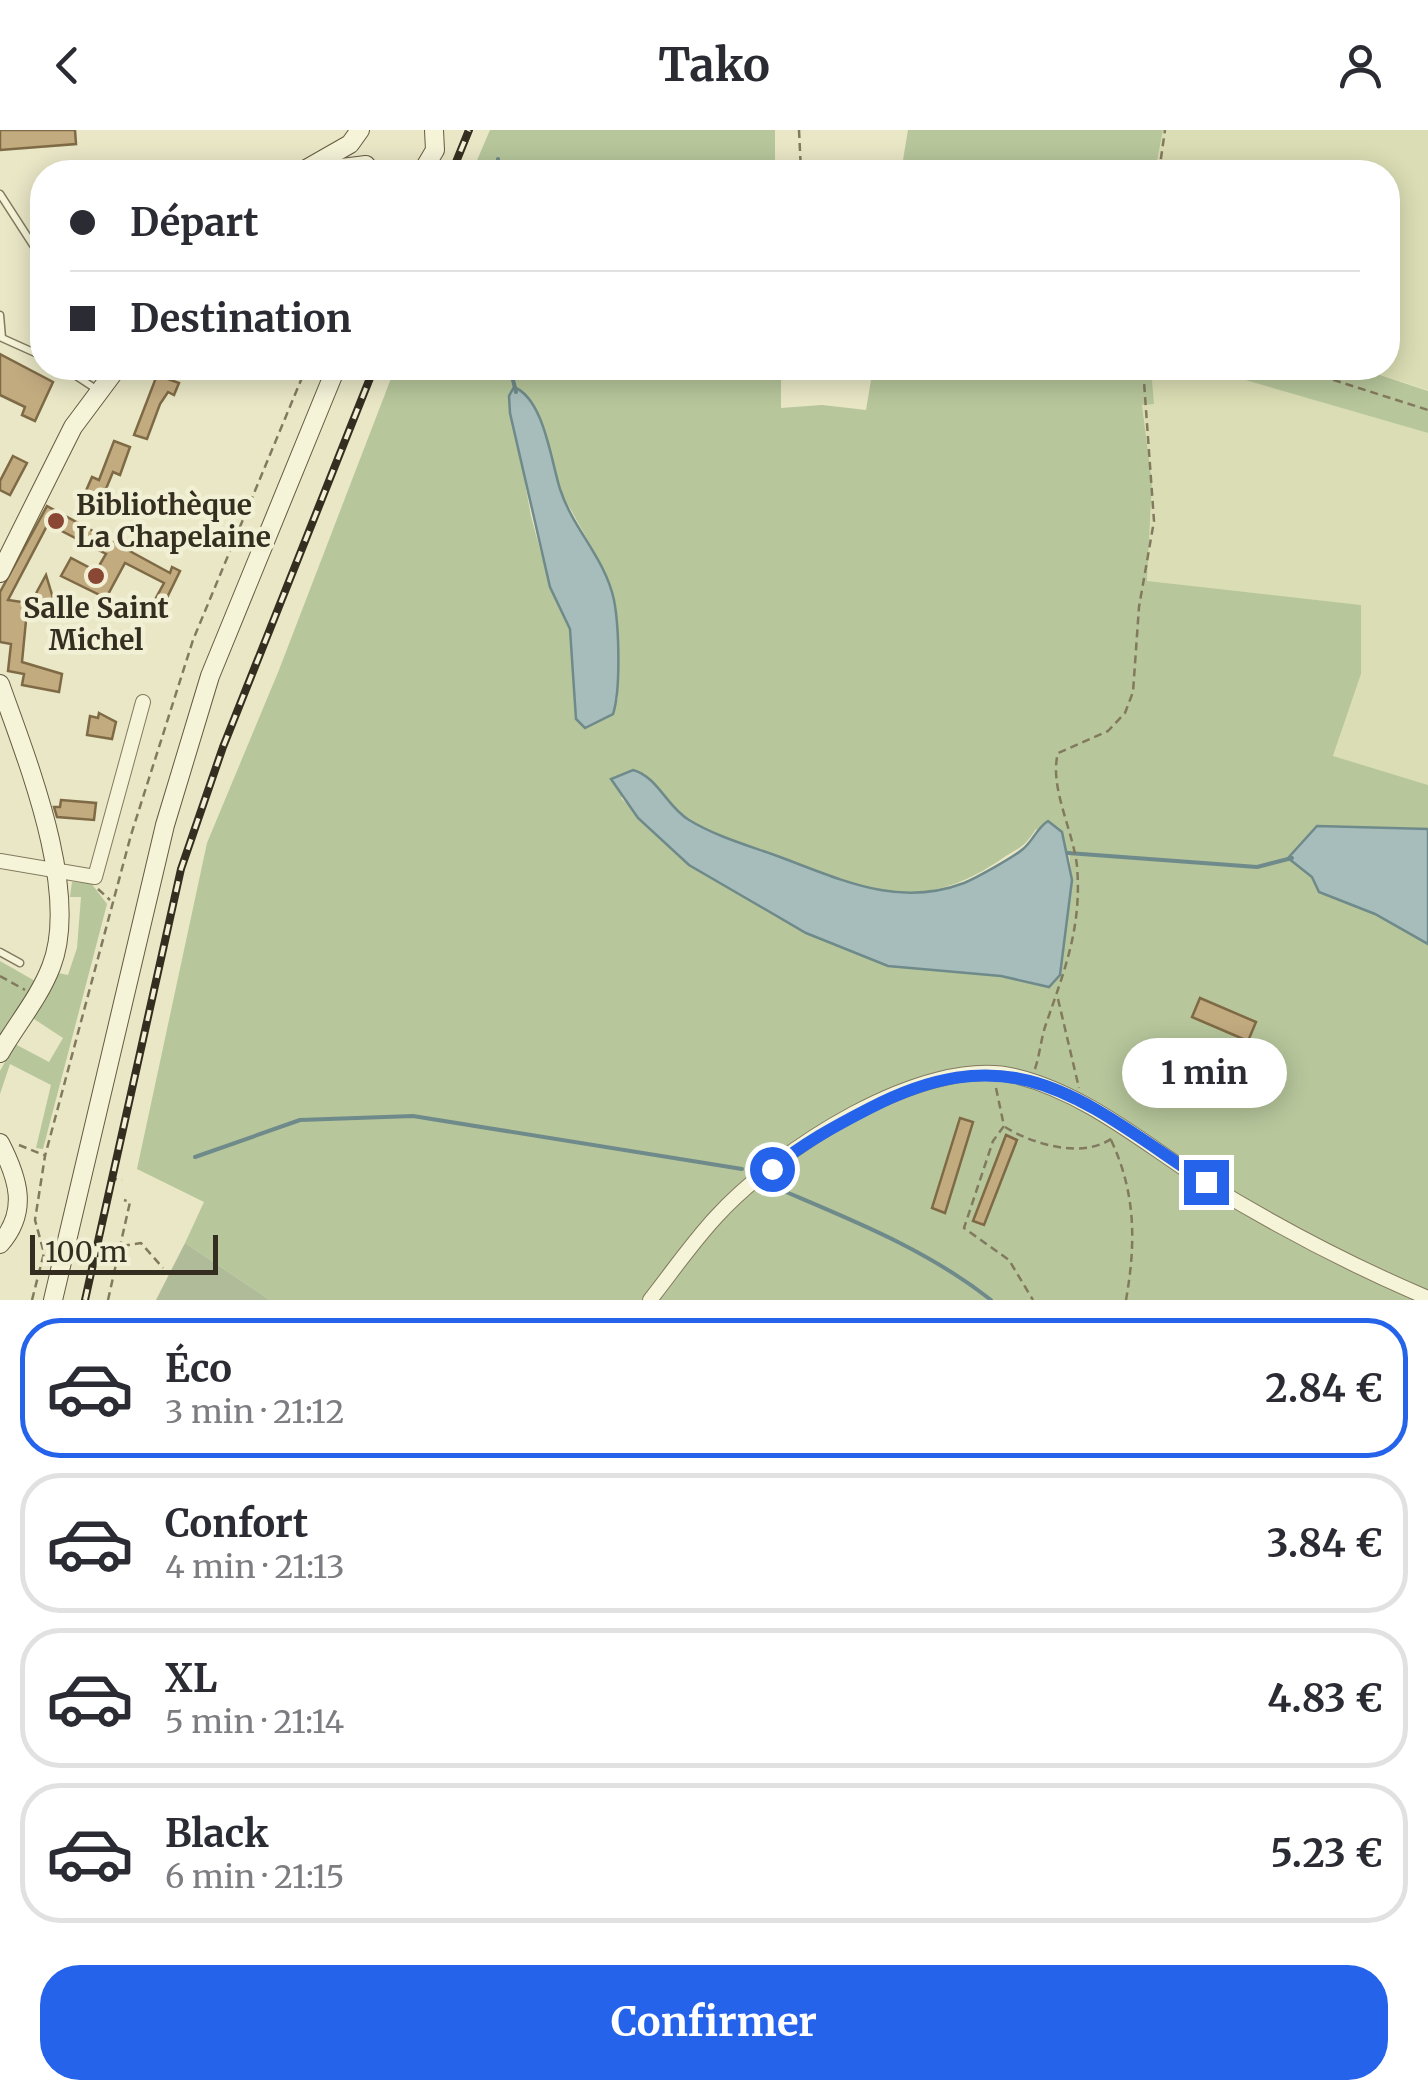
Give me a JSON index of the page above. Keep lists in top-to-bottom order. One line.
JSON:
{"places":["Bibliothèque La Chapelaine","Salle Saint Michel"],"scale_bar":"100 m","page":{"header":"Tako","banner":["Départ","Destination"],"bubble":"1 min","scale":"100 m","list":[{"name":"Éco","note":"3 min · 21:12","value":"2.84 €"},{"name":"Confort","note":"4 min · 21:13","value":"3.84 €"},{"name":"XL","note":"5 min · 21:14","value":"4.83 €"},{"name":"Black","note":"6 min · 21:15","value":"5.23 €"}],"buttons":"Confirmer"}}
